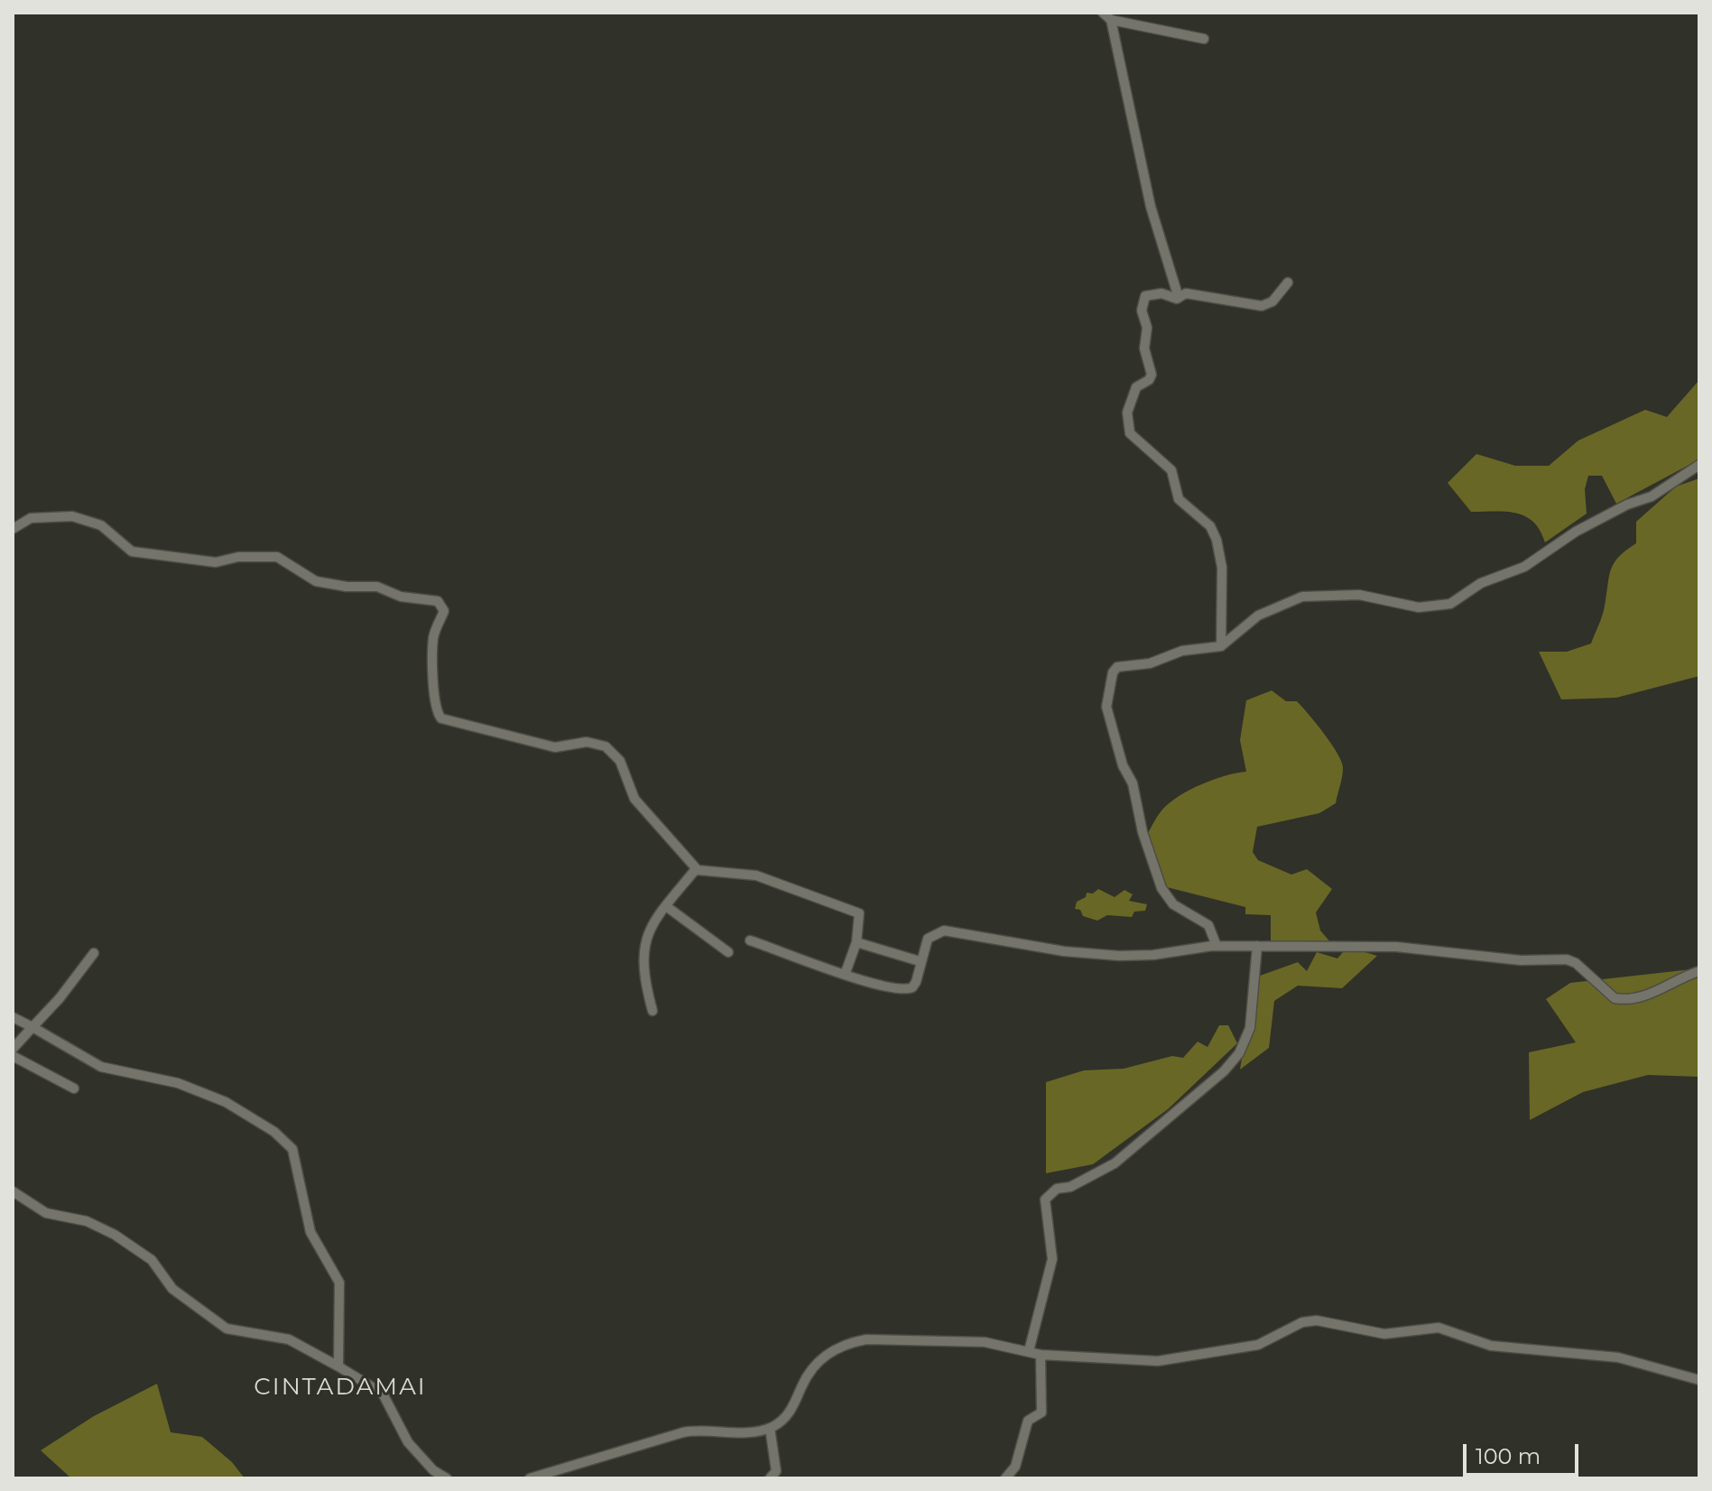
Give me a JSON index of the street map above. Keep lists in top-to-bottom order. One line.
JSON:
{"districts":["CINTADAMAI"],"scale_bar":"100 m"}
